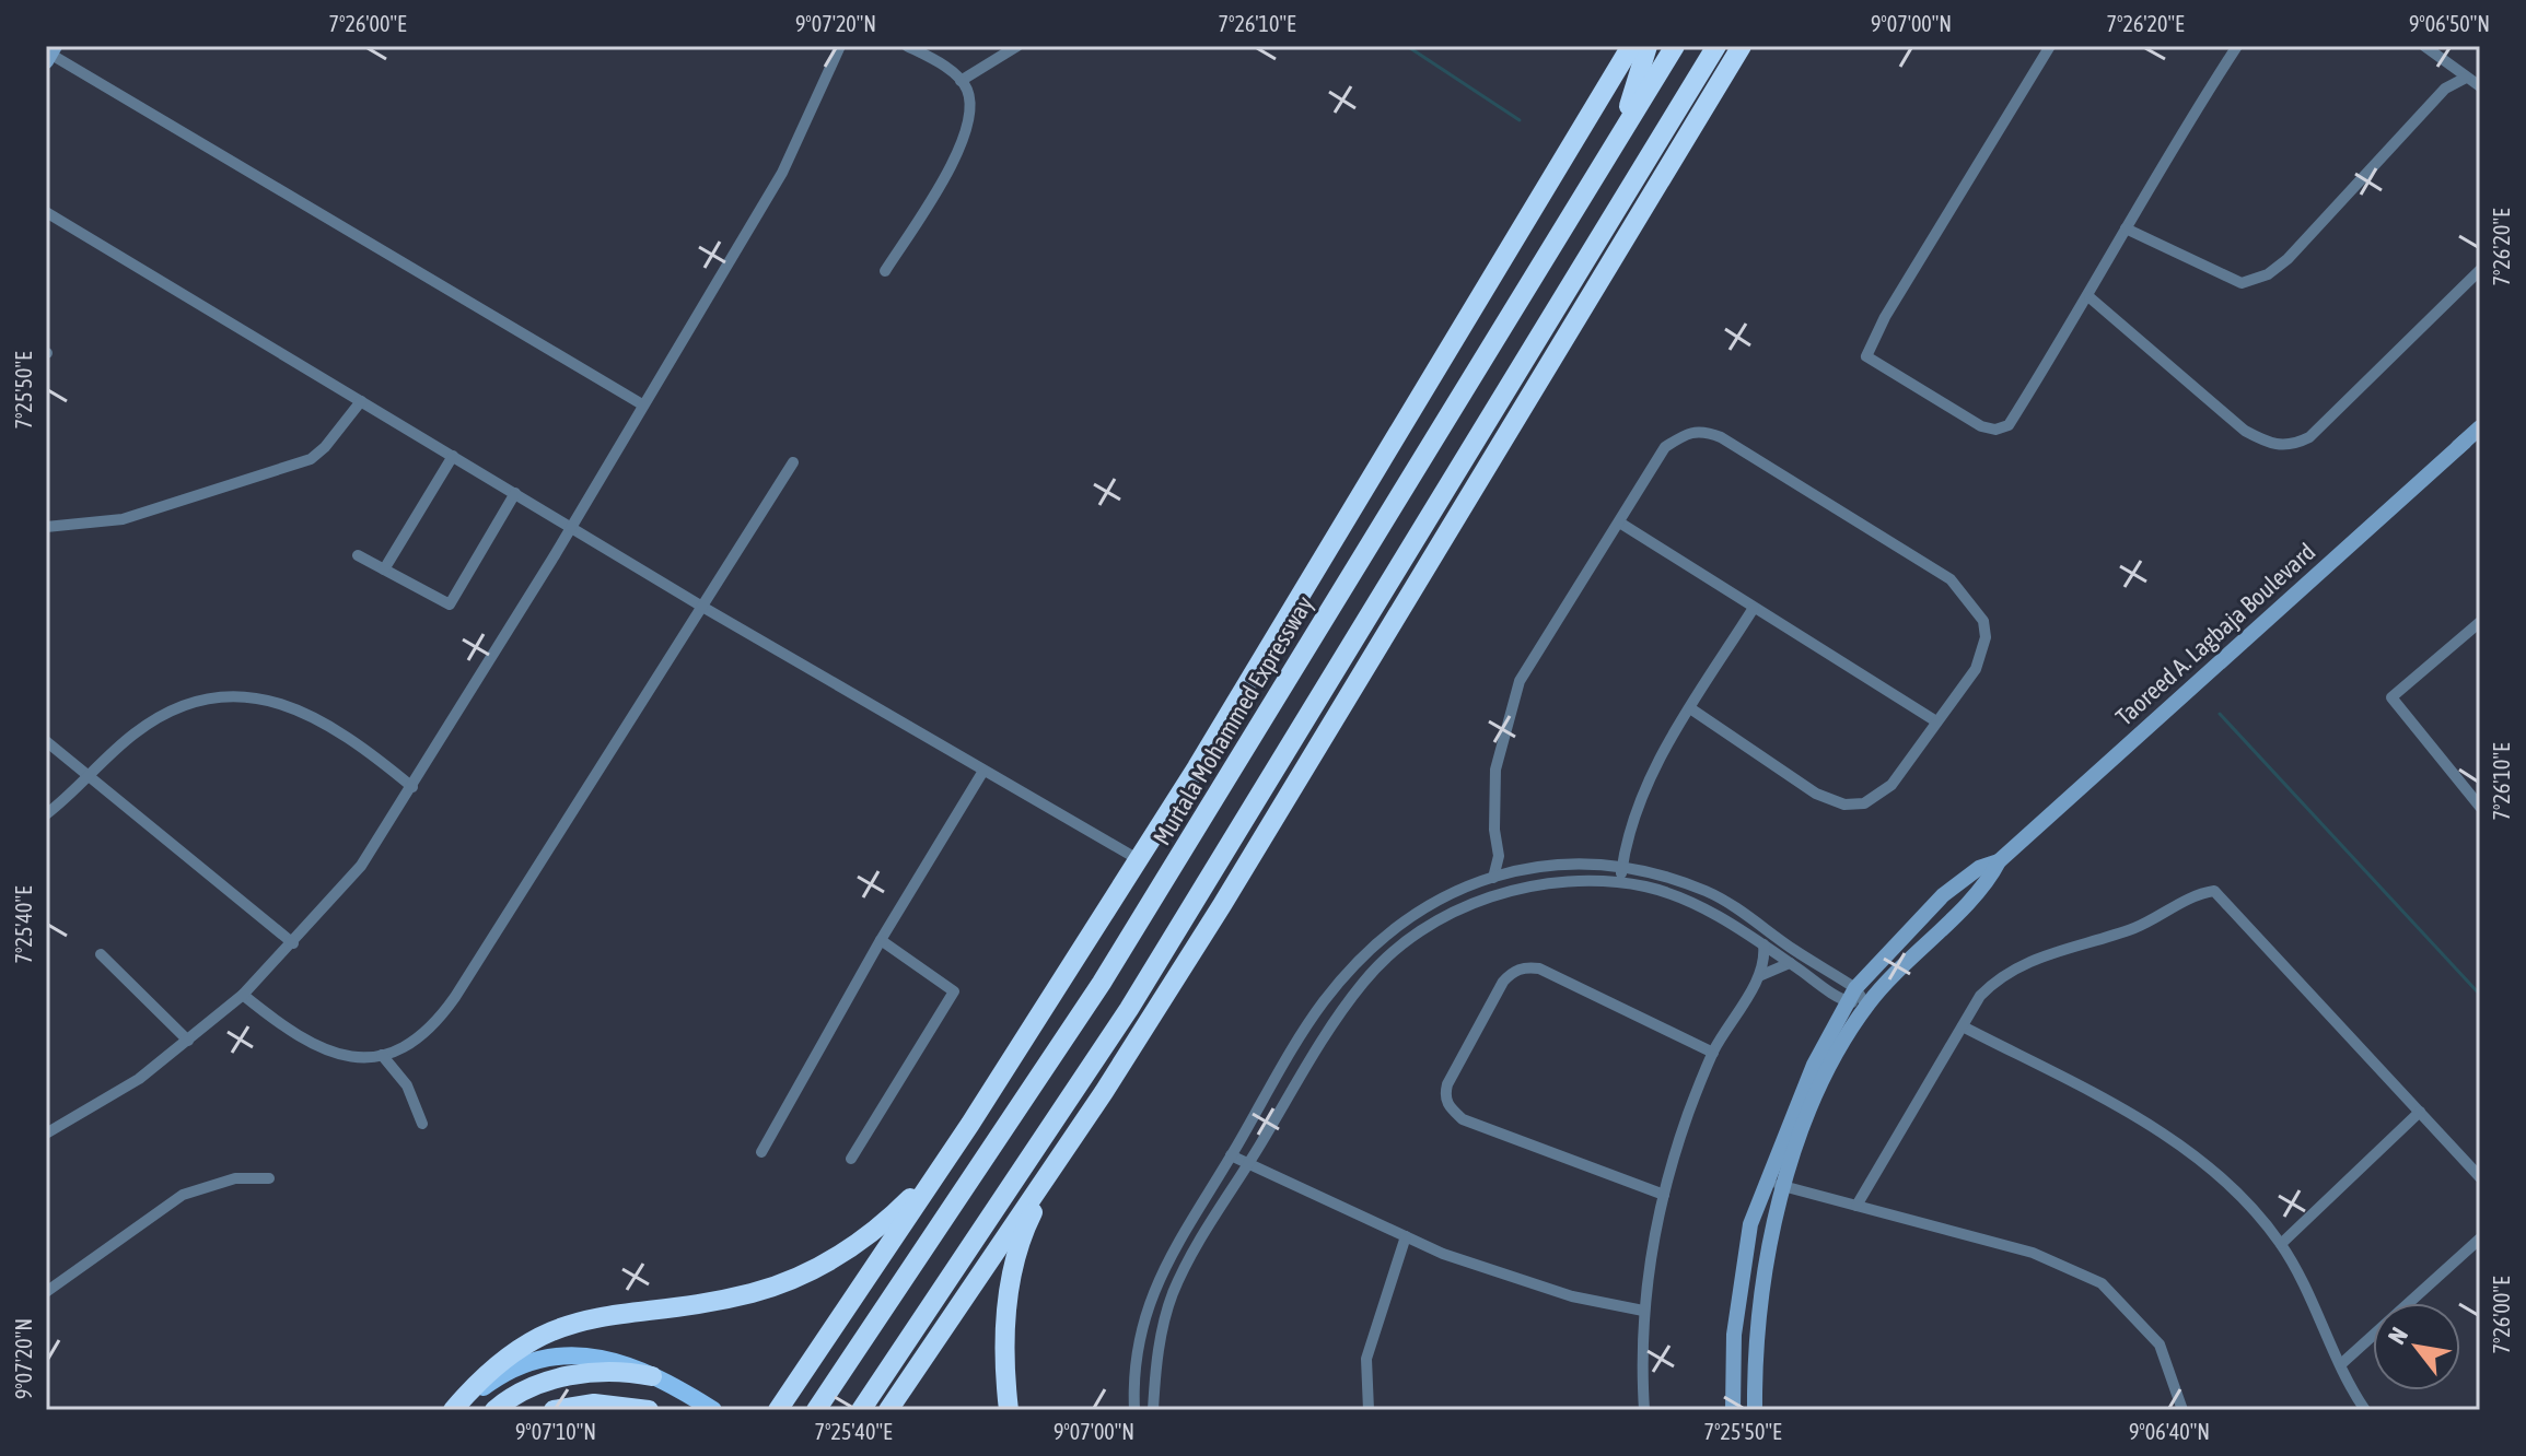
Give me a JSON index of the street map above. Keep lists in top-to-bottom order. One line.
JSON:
{"streets":{"highway":["Murtala Mohammed Expressway"],"street":["Taoreed A. Lagbaja Boulevard"]},"north":"top left","coordinates":["7°26'00\"E","9°07'20\"N","7°26'10\"E","9°07'00\"N","7°26'20\"E","9°06'50\"N","7°25'50\"E","7°25'40\"E","9°07'10\"N","9°06'40\"N"]}
